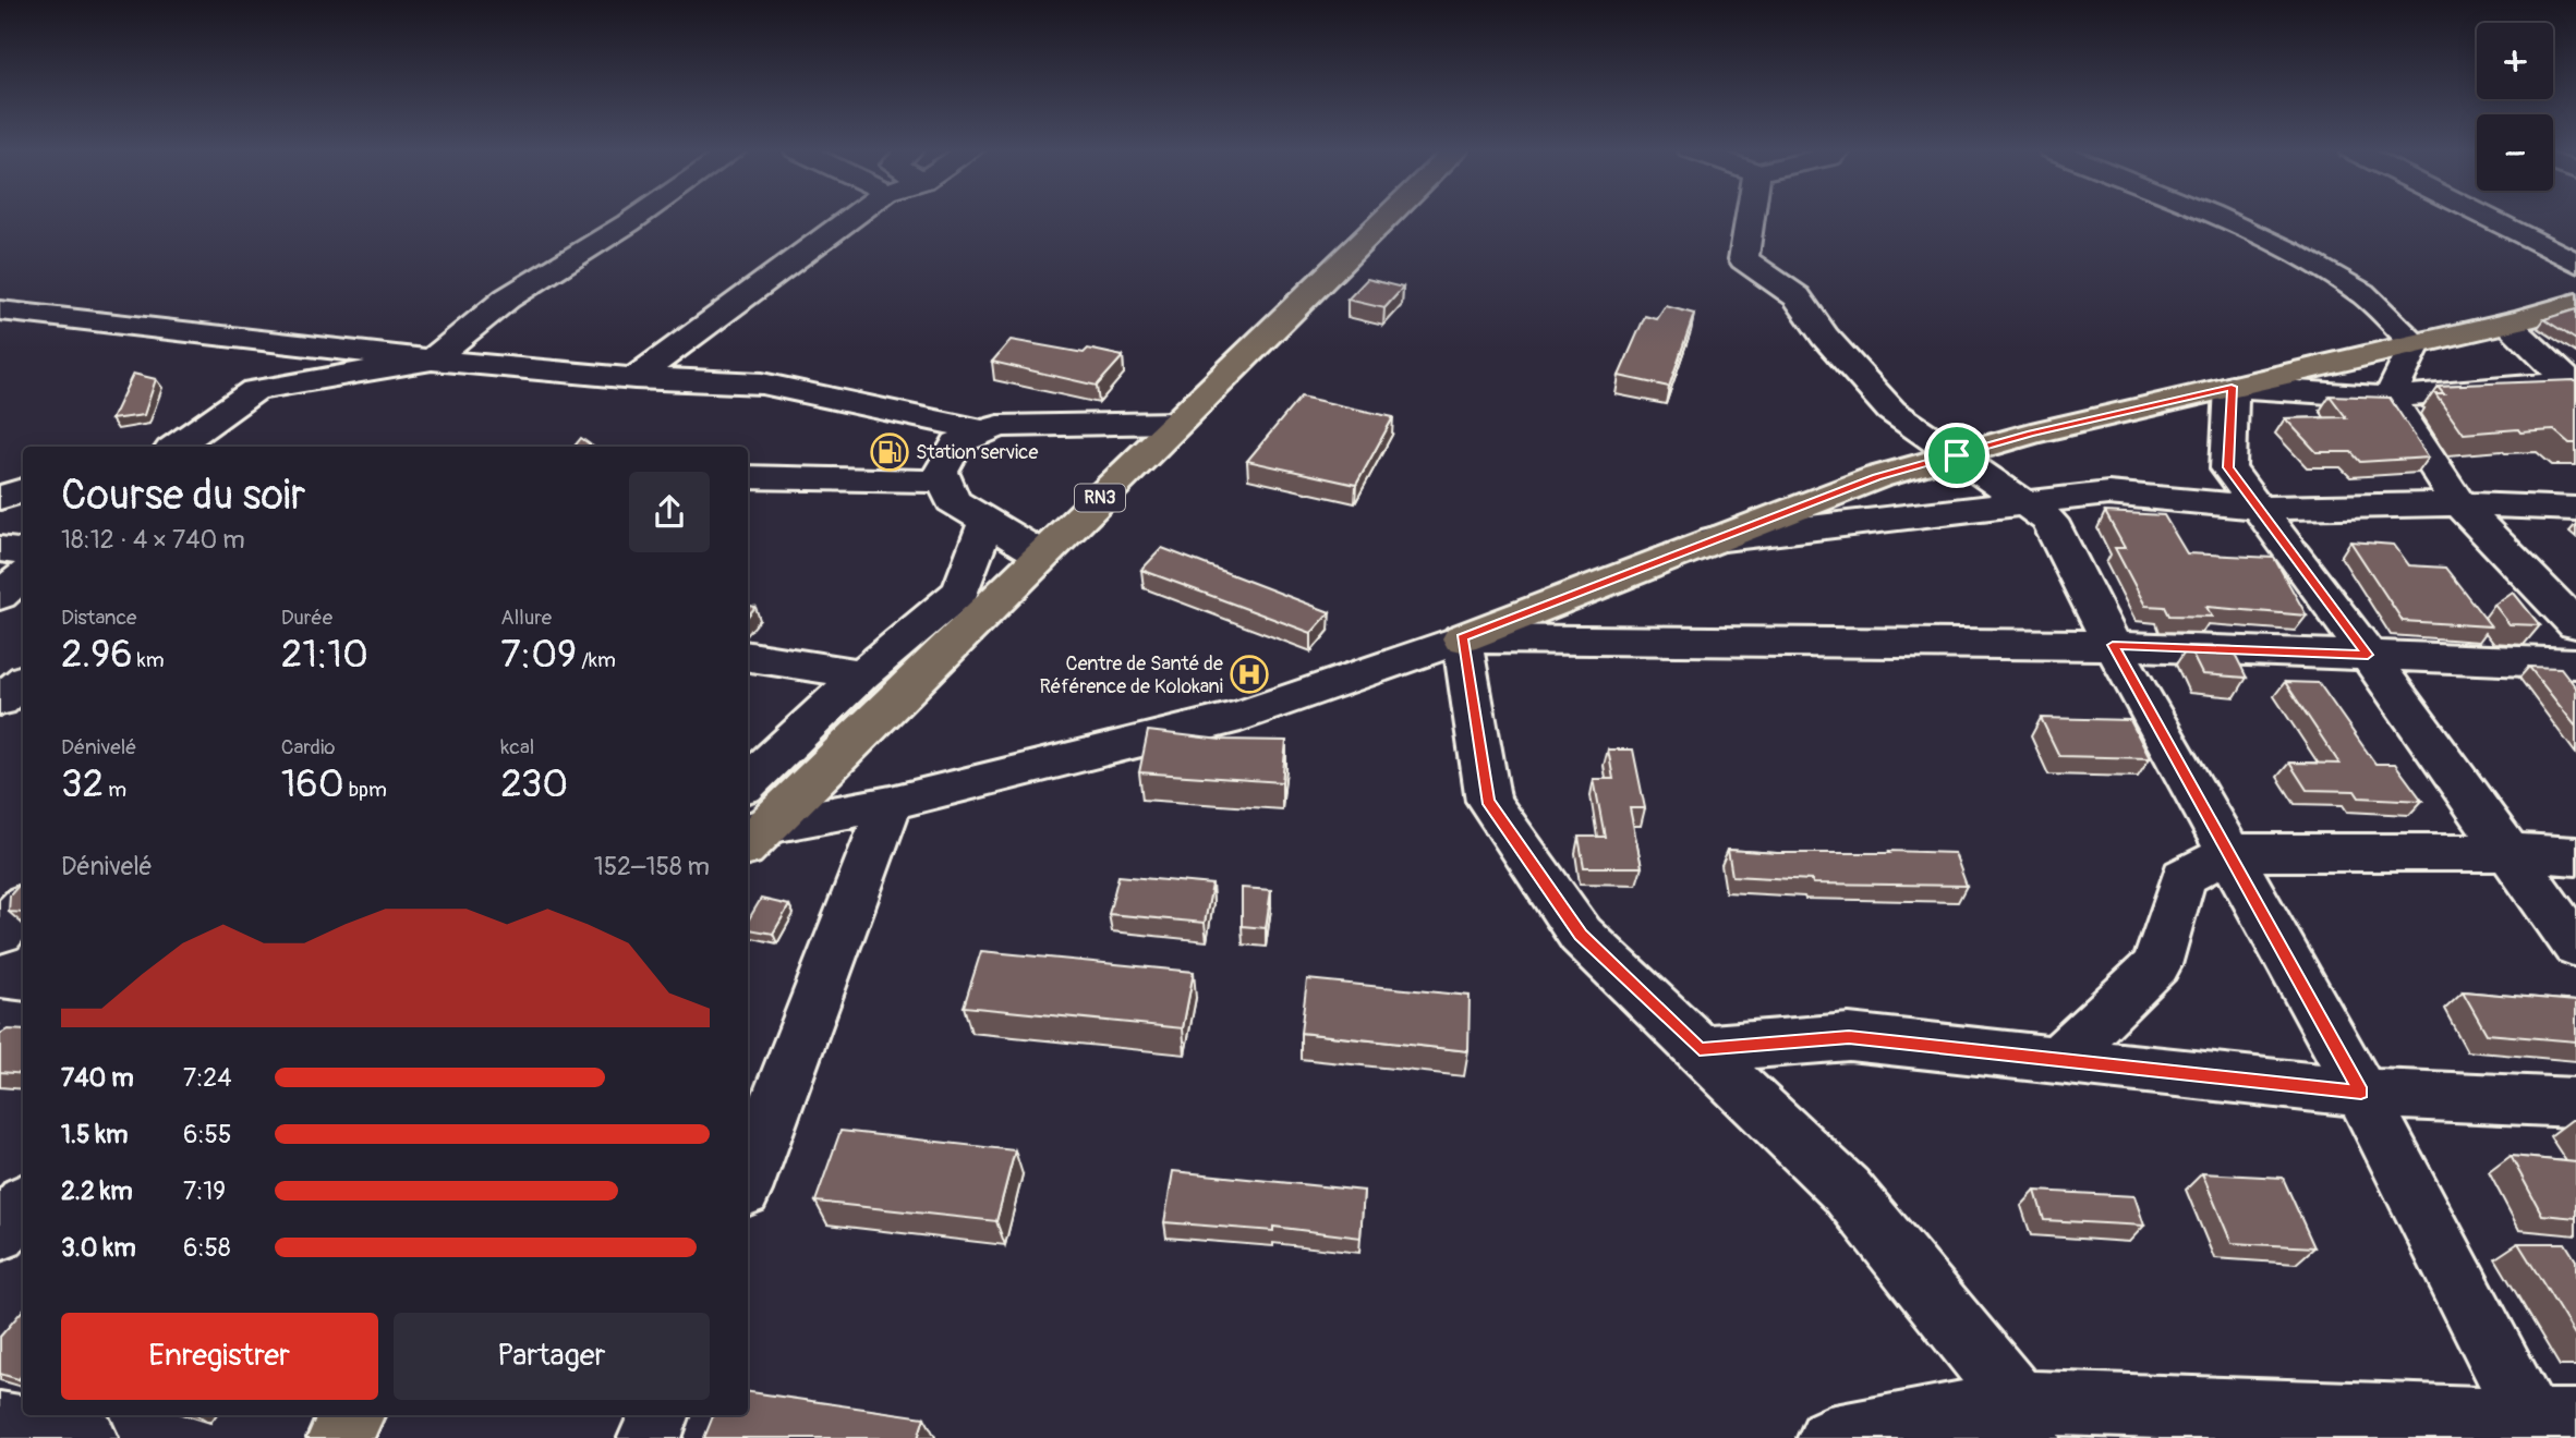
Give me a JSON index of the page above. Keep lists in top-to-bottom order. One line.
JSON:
{"streets":{"main road":["RN3"]},"places":{"fuel station":["Station service"],"hospital":["Centre de Santé de Référence de Kolokani"]},"page":{"map_buttons":["+","−"],"heading":["Course du soir","18:12 · 4 × 740 m"],"stats":[["Distance","2.96 km"],["Durée","21:10"],["Allure","7:09 /km"],["Dénivelé","32 m"],["Cardio","160 bpm"],["kcal","230"]],"chart":["Dénivelé","152–158 m"],"list":[{"name":"740 m","note":"7:24"},{"name":"1.5 km","note":"6:55"},{"name":"2.2 km","note":"7:19"},{"name":"3.0 km","note":"6:58"}],"buttons":["Enregistrer","Partager"]}}
